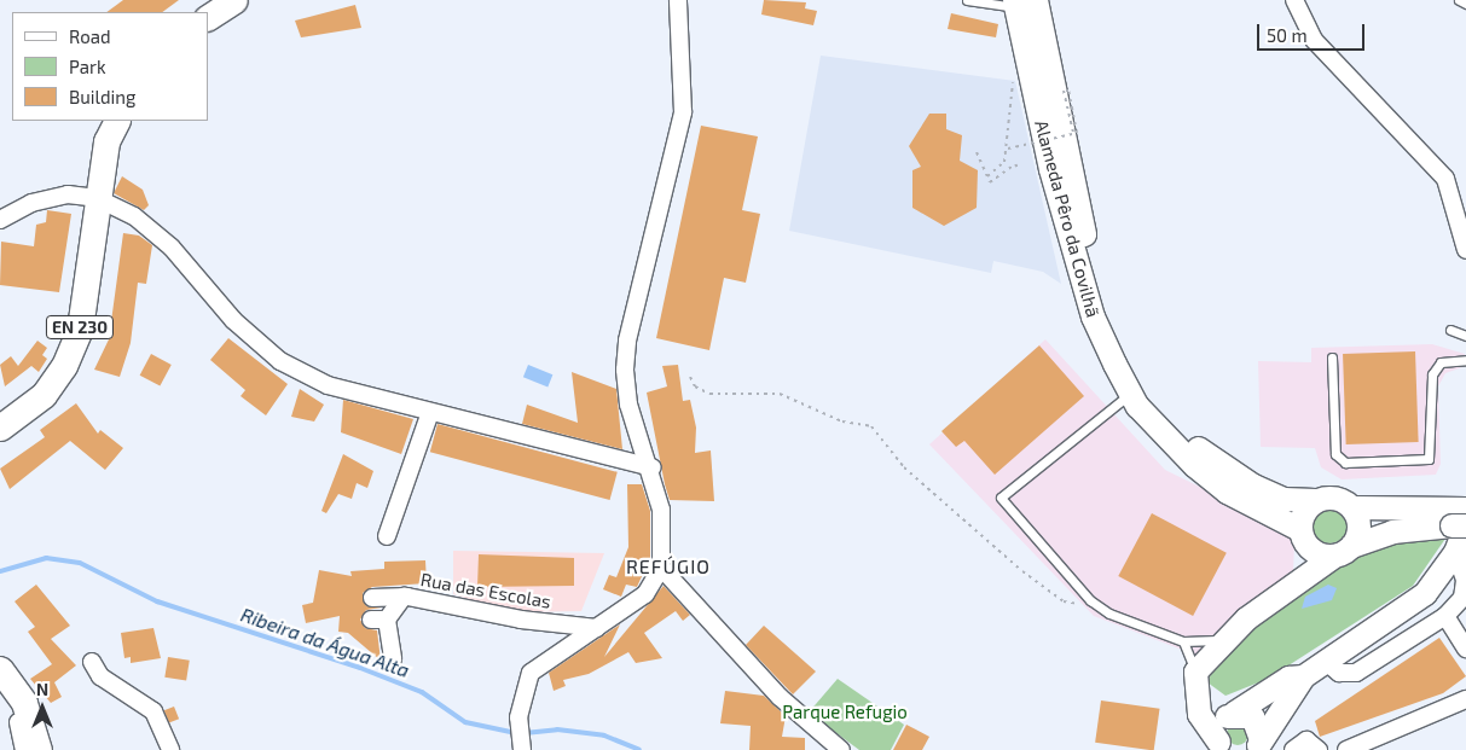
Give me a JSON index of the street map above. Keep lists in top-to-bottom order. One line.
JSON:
{"streets":{"main road":["Alameda Pêro da Covilhã","EN 230"],"street":["Rua das Escolas"]},"districts":["REFÚGIO"],"water":["Ribeira da Água Alta"],"parks":["Parque Refugio"],"legend":["Road","Park","Building"],"scale_bar":"50 m","north":"top"}
